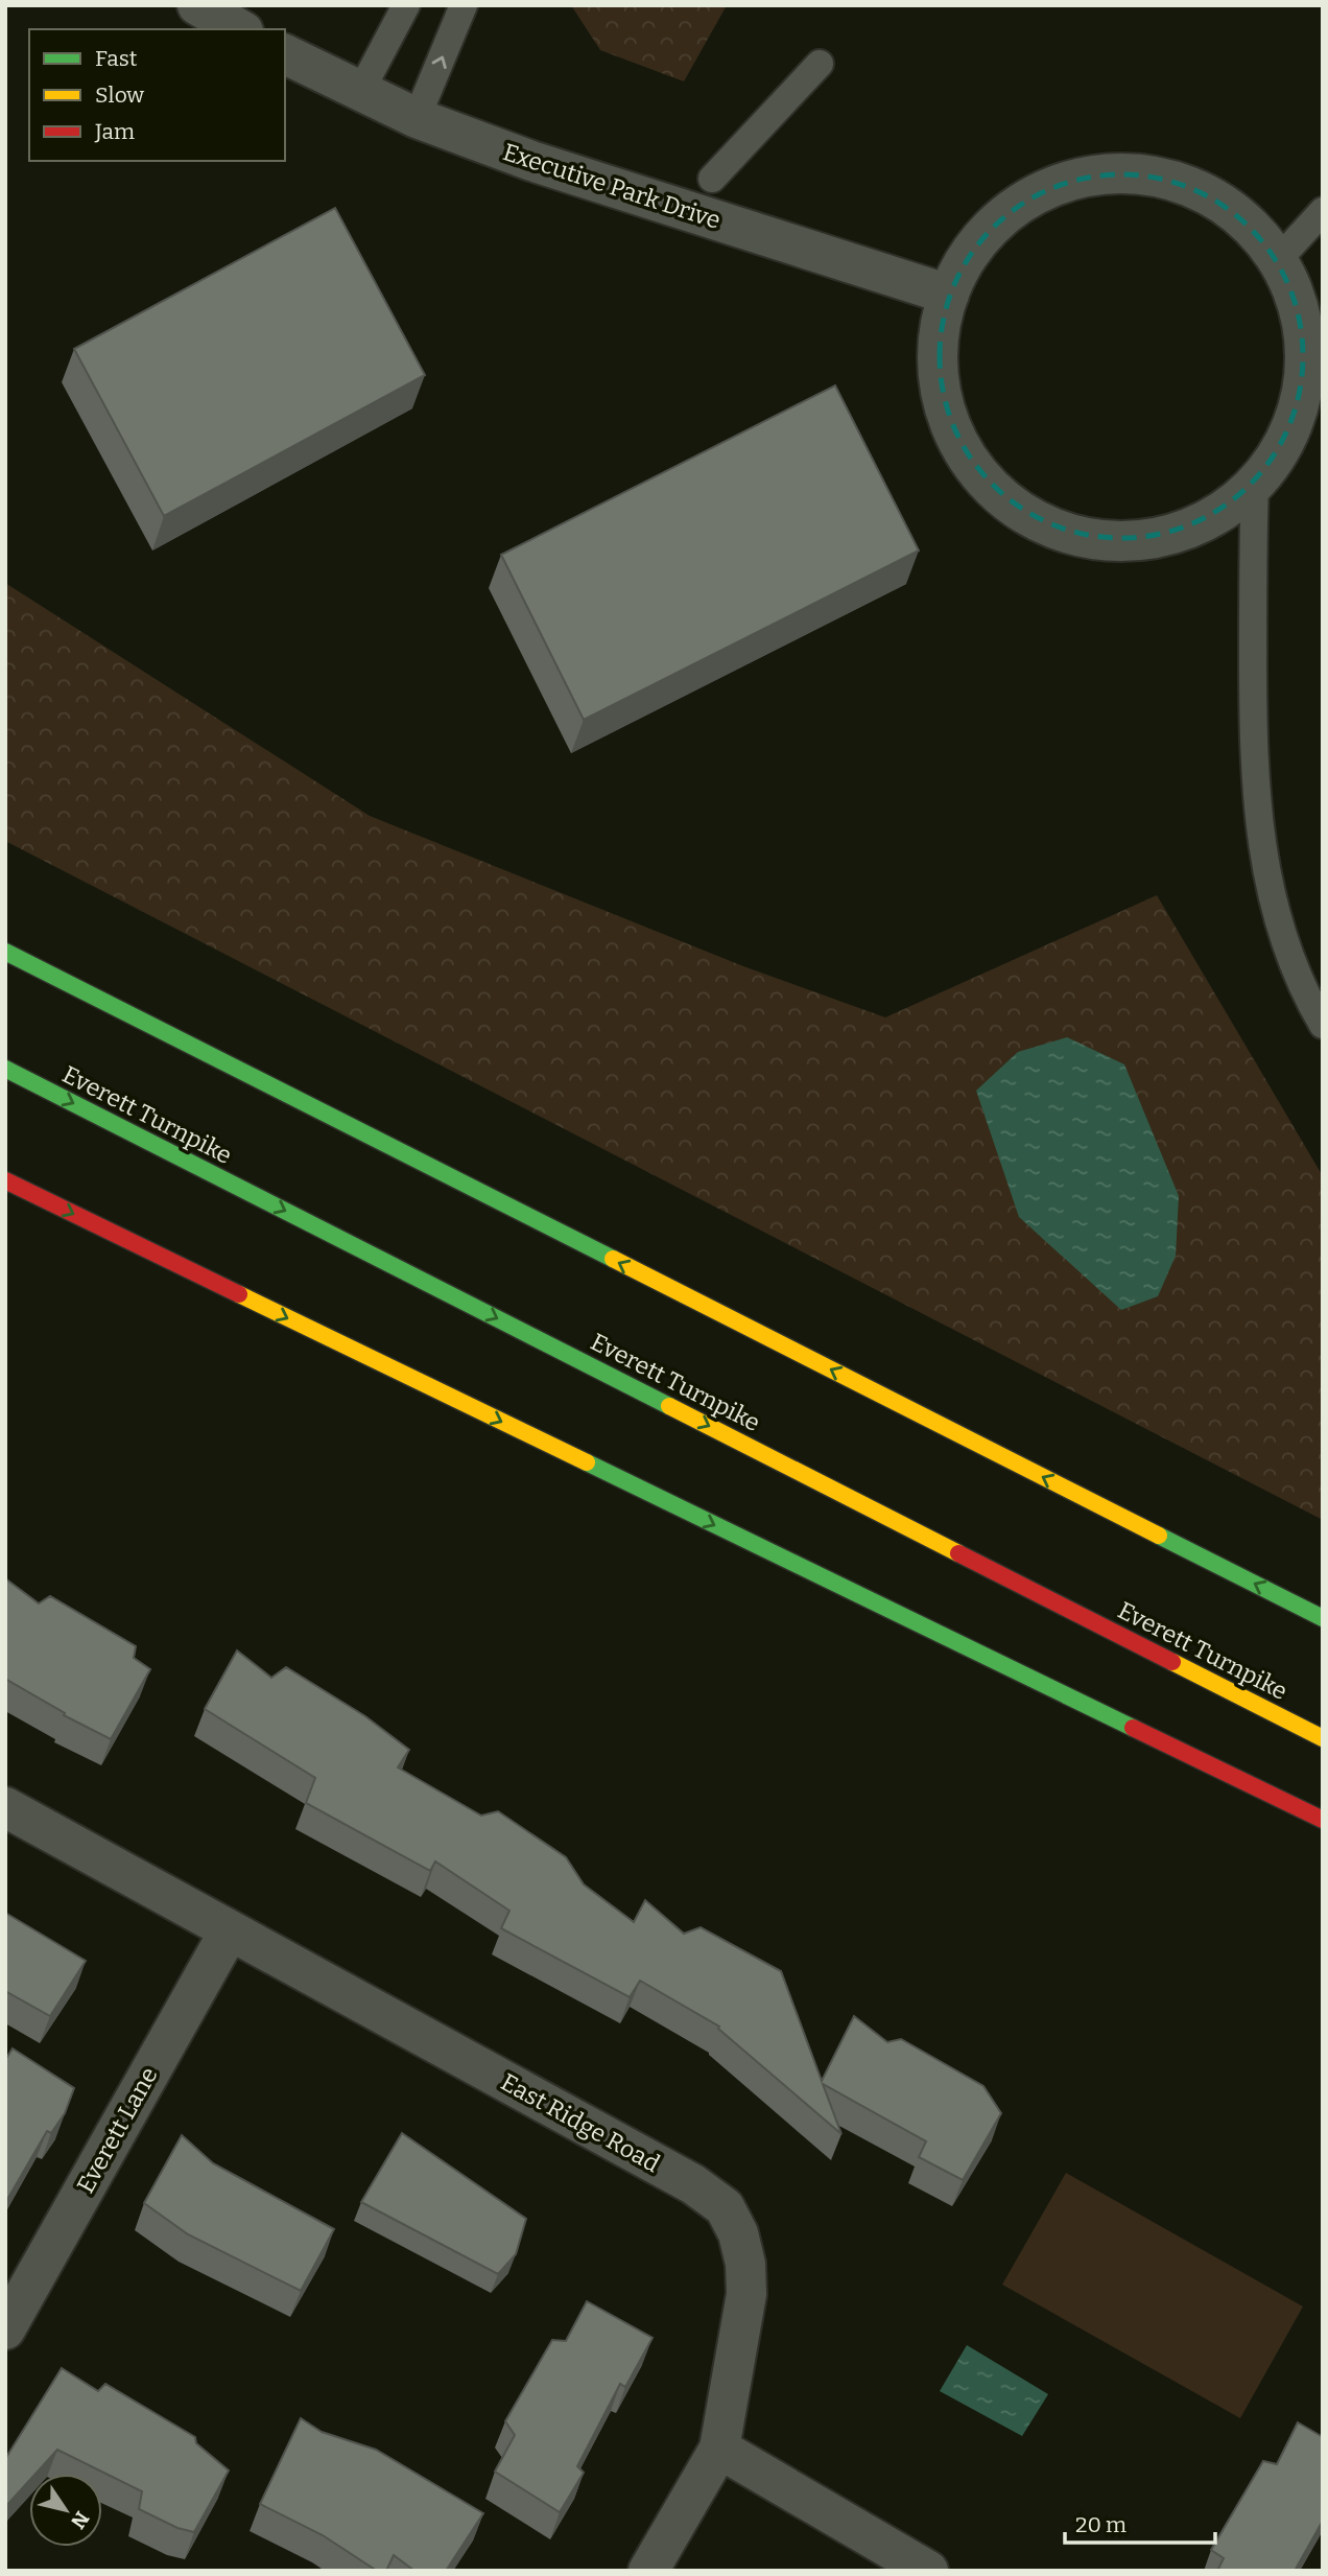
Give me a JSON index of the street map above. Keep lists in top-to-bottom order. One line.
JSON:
{"streets":{"highway":["Everett Turnpike"],"street":["Executive Park Drive","East Ridge Road","Everett Lane"]},"crossings":[["East Ridge Road","Everett Lane"]],"legend":["Fast","Slow","Jam"],"scale_bar":"20 m","north":"bottom right"}
